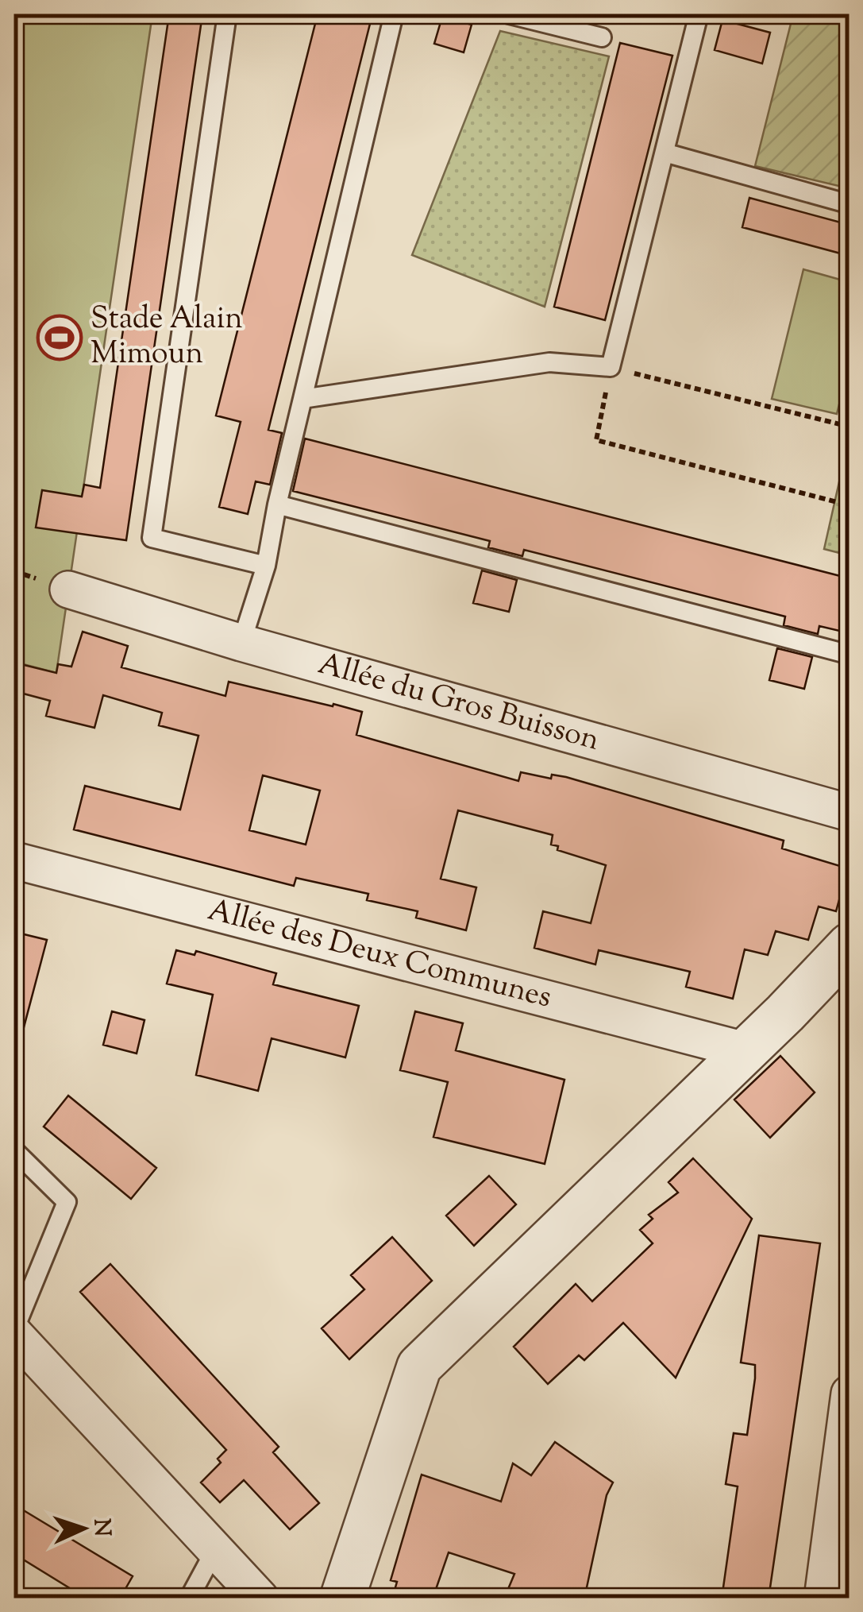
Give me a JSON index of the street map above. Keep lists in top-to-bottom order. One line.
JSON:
{"streets":{"street":["Allée du Gros Buisson","Allée des Deux Communes"]},"places":{"sports":["Stade Alain Mimoun"]},"north":"right"}
